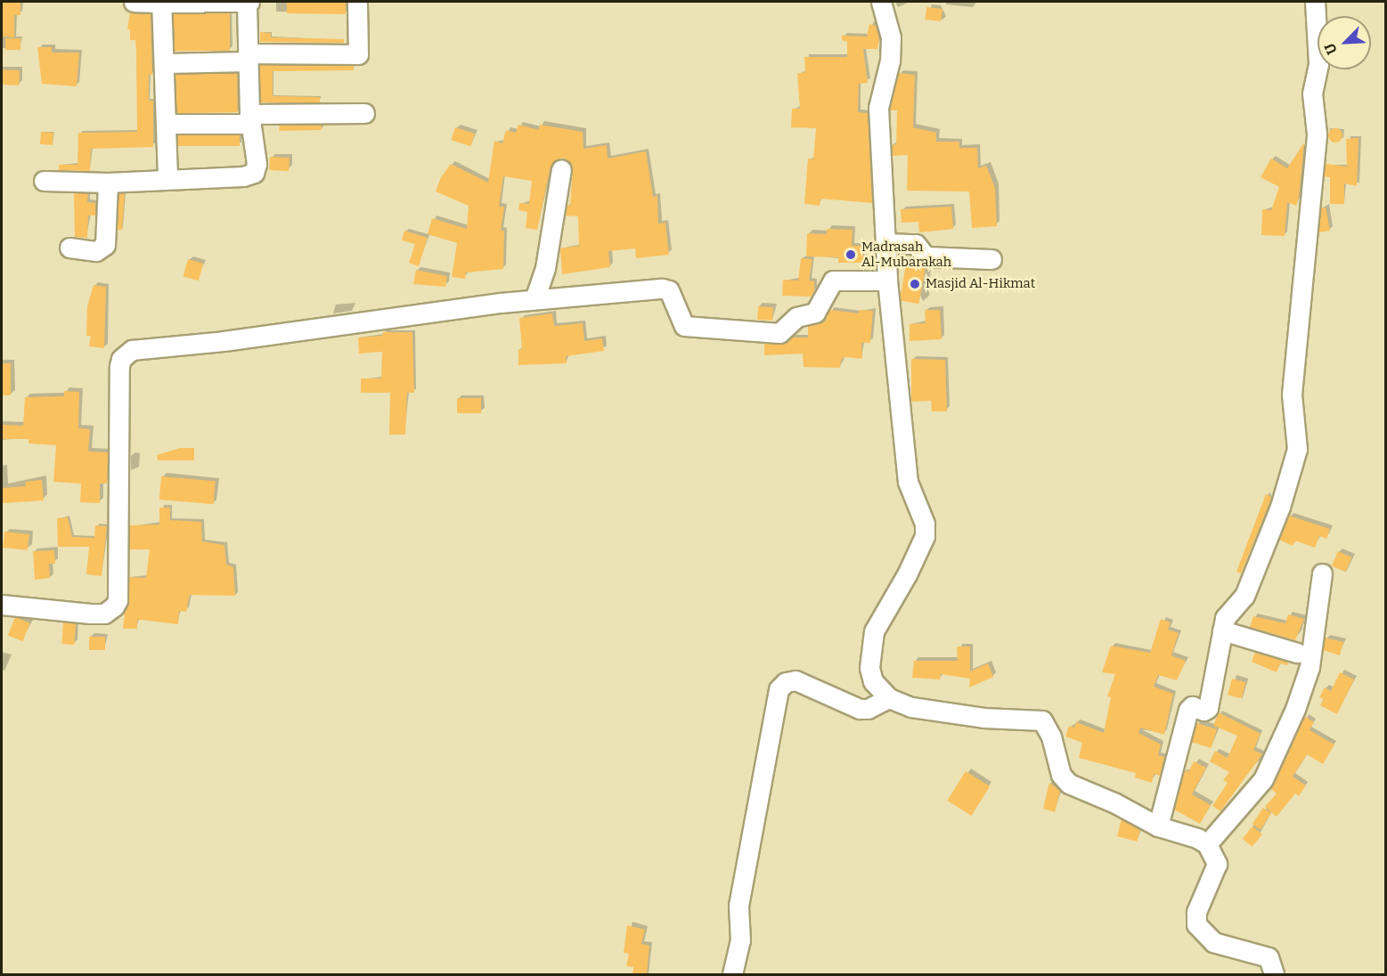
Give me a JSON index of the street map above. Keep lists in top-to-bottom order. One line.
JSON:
{"places":["Madrasah Al-Mubarakah","Masjid Al-Hikmat"],"north":"bottom left"}
